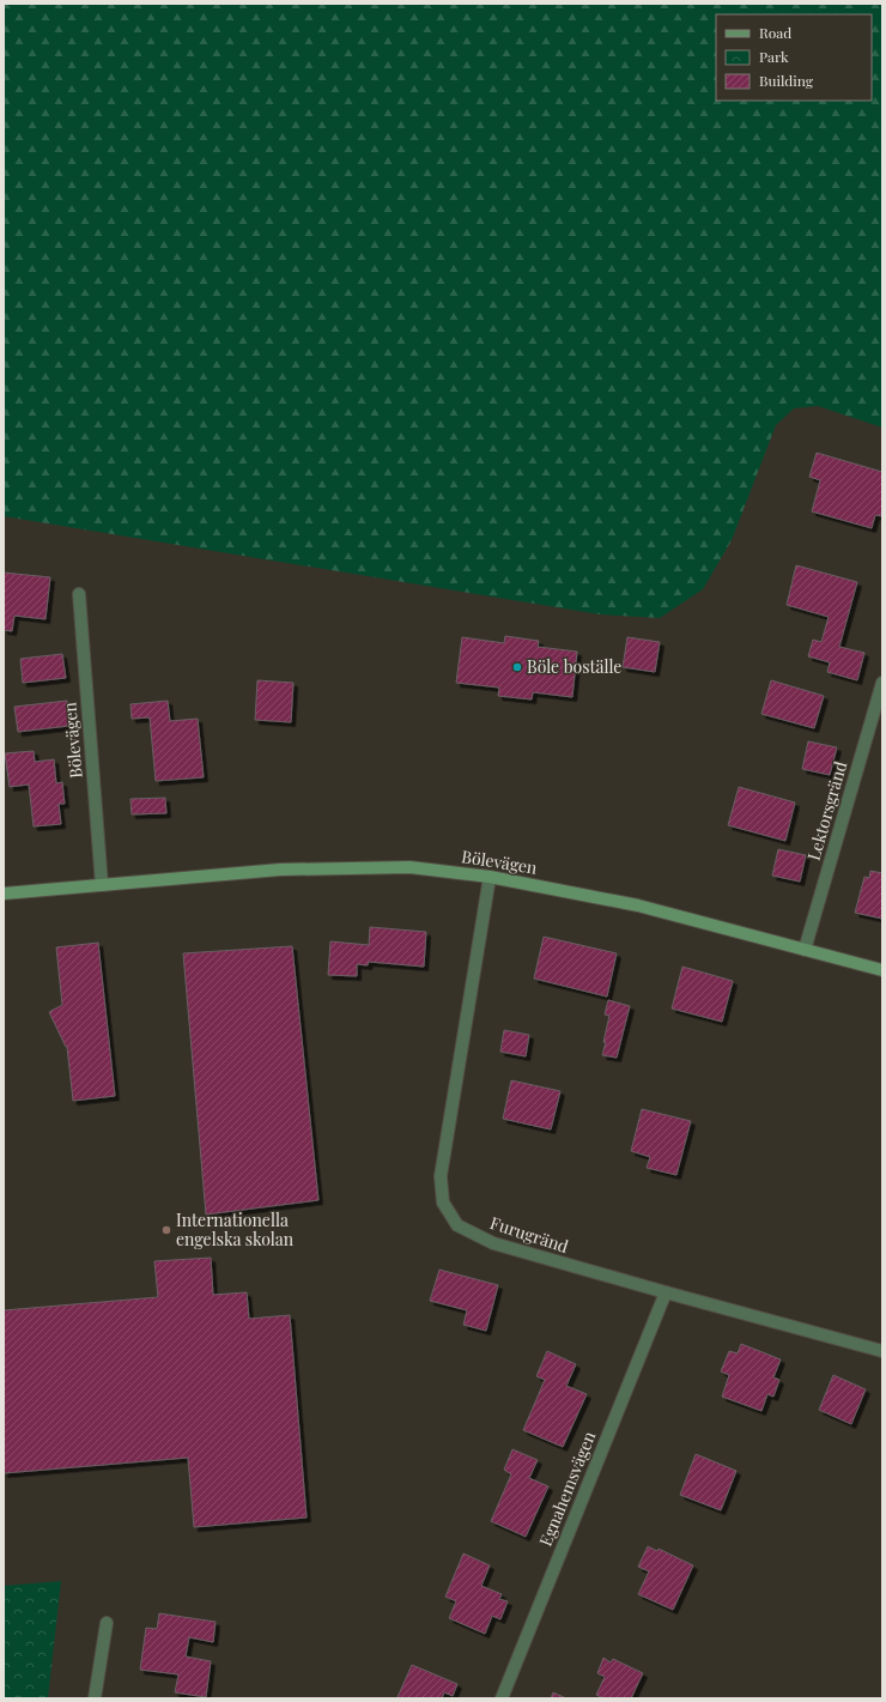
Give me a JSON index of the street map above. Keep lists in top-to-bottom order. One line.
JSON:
{"streets":{"street":["Bölevägen","Lektorsgränd","Furugränd","Egnahemsvägen"]},"crossings":[["Bölevägen","Lektorsgränd"],["Bölevägen","Furugränd"],["Furugränd","Egnahemsvägen"]],"places":["Böle boställe","Internationella engelska skolan"],"legend":["Road","Park","Building"]}
